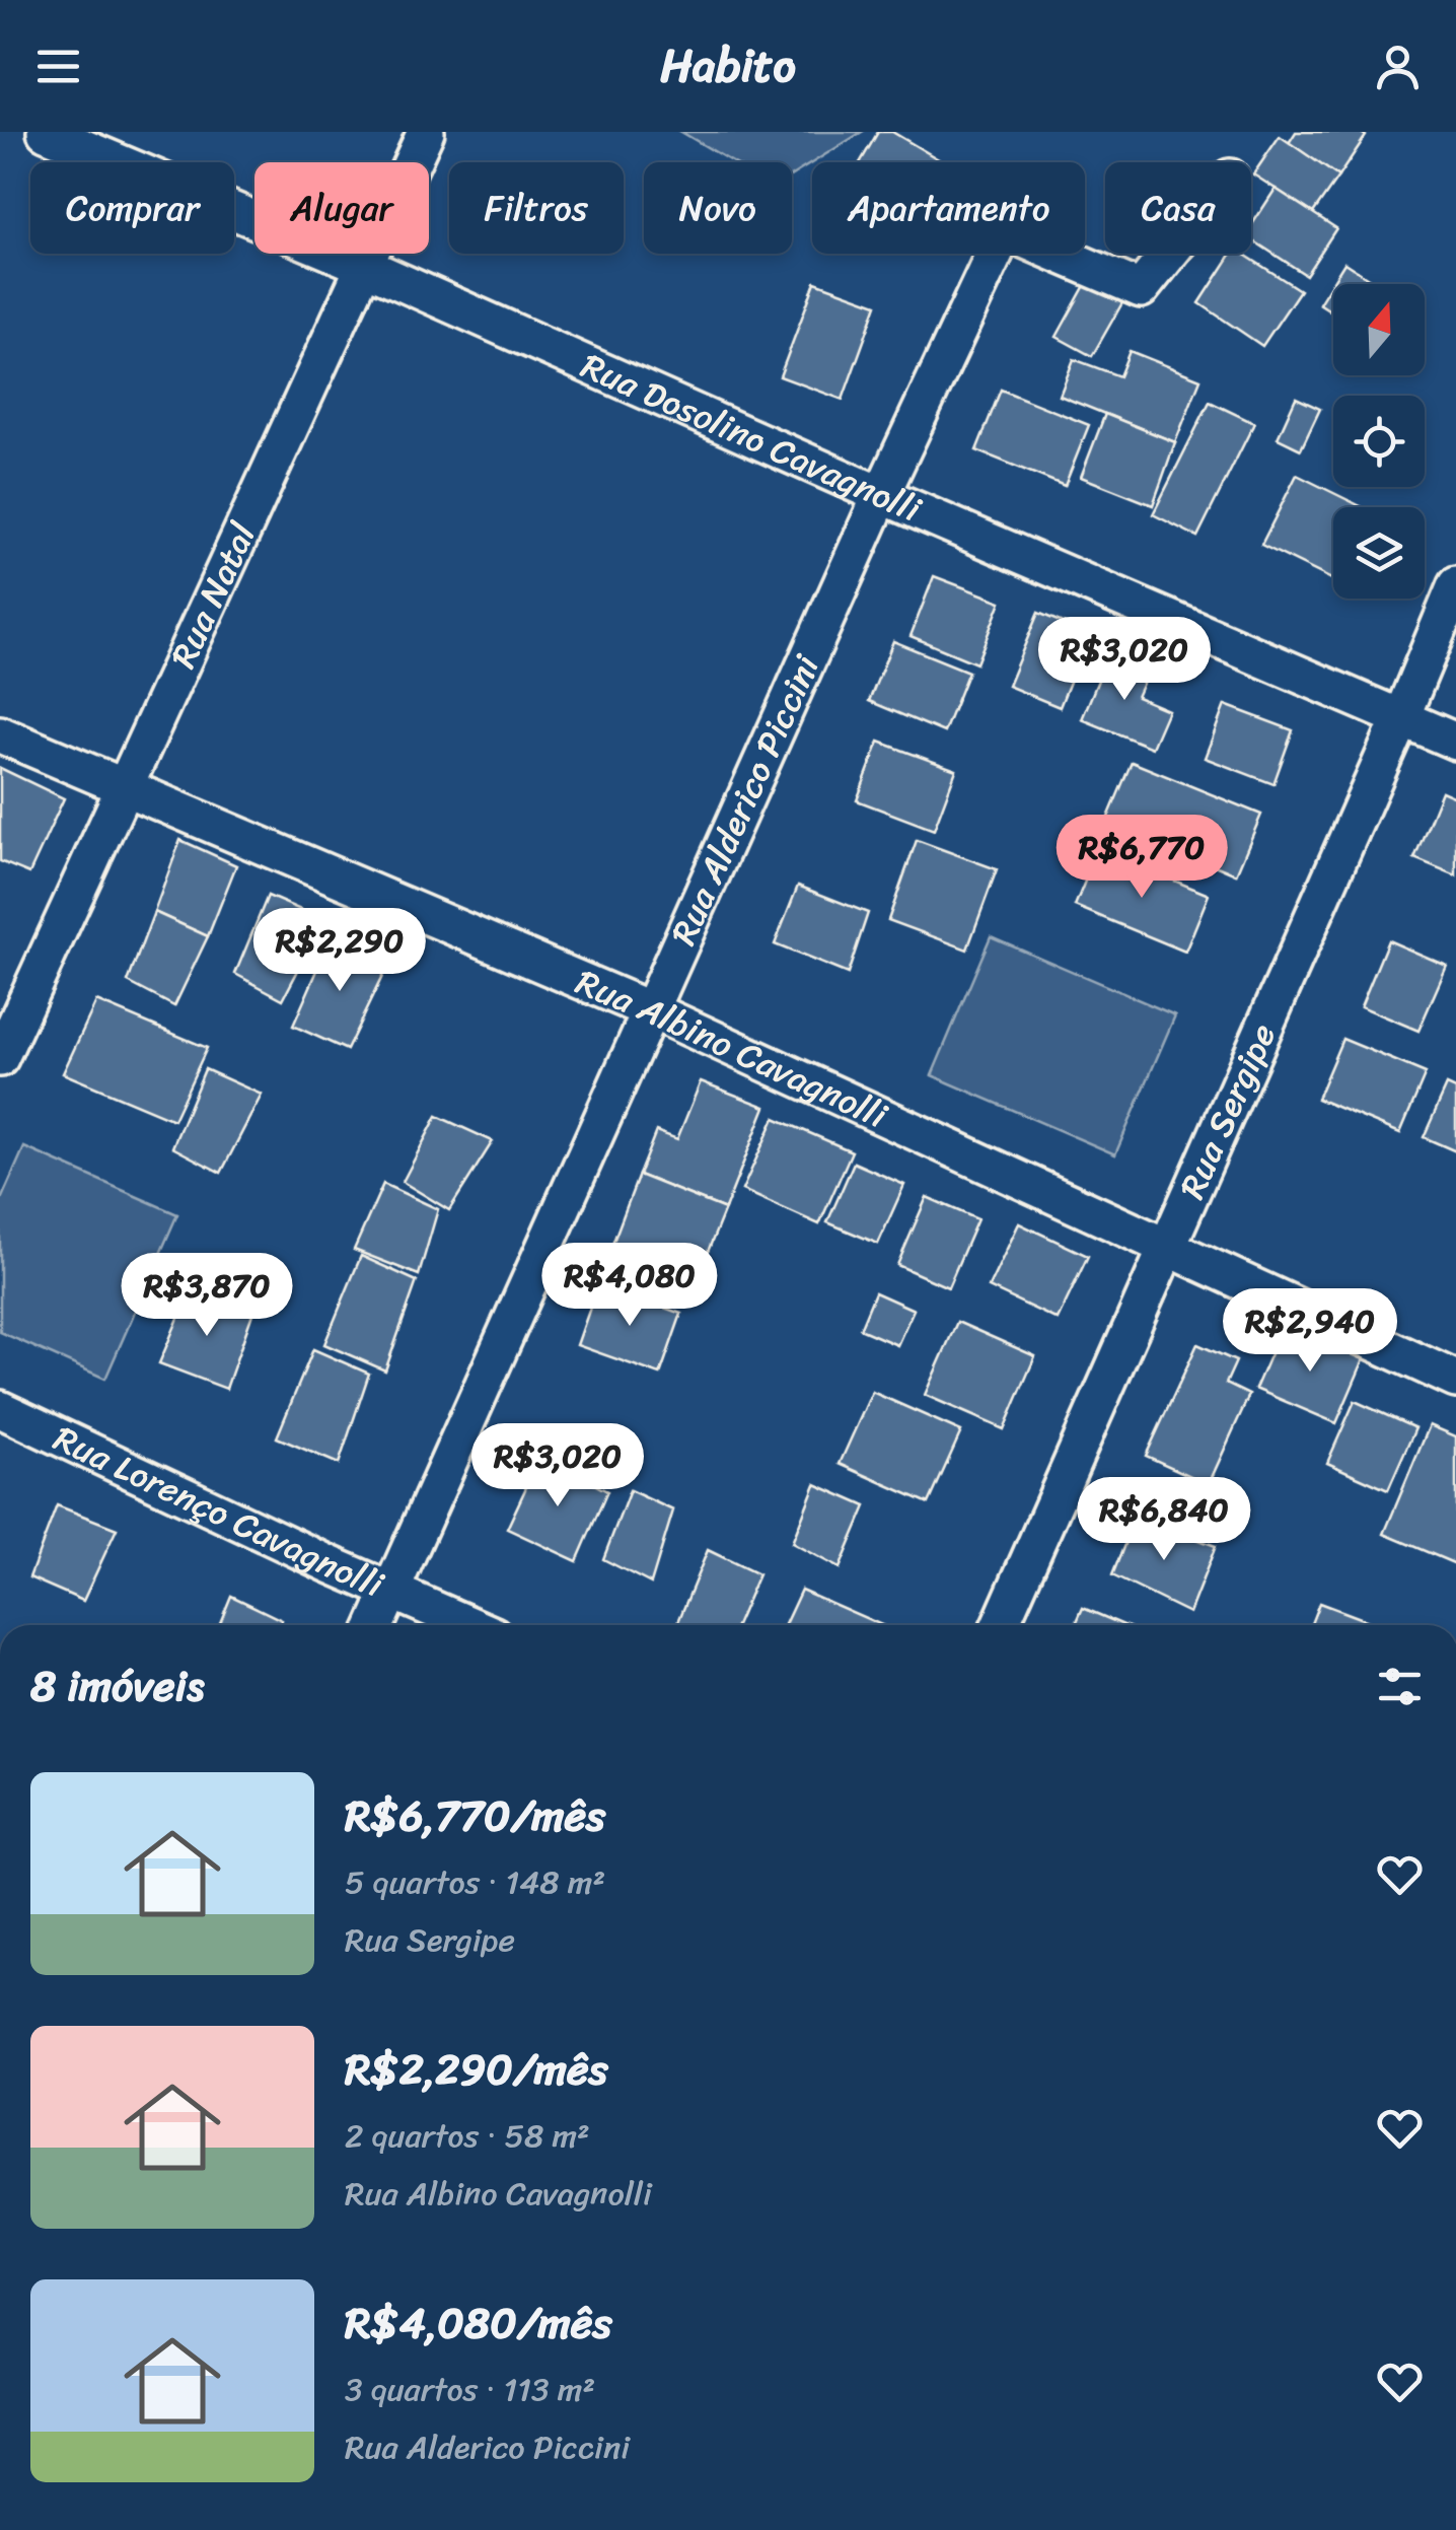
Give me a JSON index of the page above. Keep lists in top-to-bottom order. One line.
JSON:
{"streets":{"street":["Rua Dosolino Cavagnolli","Rua Natal","Rua Alderico Piccini","Rua Albino Cavagnolli","Rua Sergipe","Rua Lorenço Cavagnolli"]},"crossings":[["Rua Dosolino Cavagnolli","Rua Natal"],["Rua Dosolino Cavagnolli","Rua Alderico Piccini"],["Rua Dosolino Cavagnolli","Rua Sergipe"],["Rua Natal","Rua Albino Cavagnolli"],["Rua Alderico Piccini","Rua Albino Cavagnolli"],["Rua Alderico Piccini","Rua Lorenço Cavagnolli"],["Rua Albino Cavagnolli","Rua Sergipe"]],"north":"top","page":{"header":"Habito","chip":["Comprar","Alugar","Filtros","Novo","Apartamento","Casa"],"price":["R$3,020","R$6,770","R$2,290","R$4,080","R$3,870","R$2,940","R$3,020","R$6,840"],"heading":"8 imóveis","list":[{"name":"R$6,770/mês","note":"5 quartos · 148 m² · Rua Sergipe"},{"name":"R$2,290/mês","note":"2 quartos · 58 m² · Rua Albino Cavagnolli"},{"name":"R$4,080/mês","note":"3 quartos · 113 m² · Rua Alderico Piccini"}]}}
